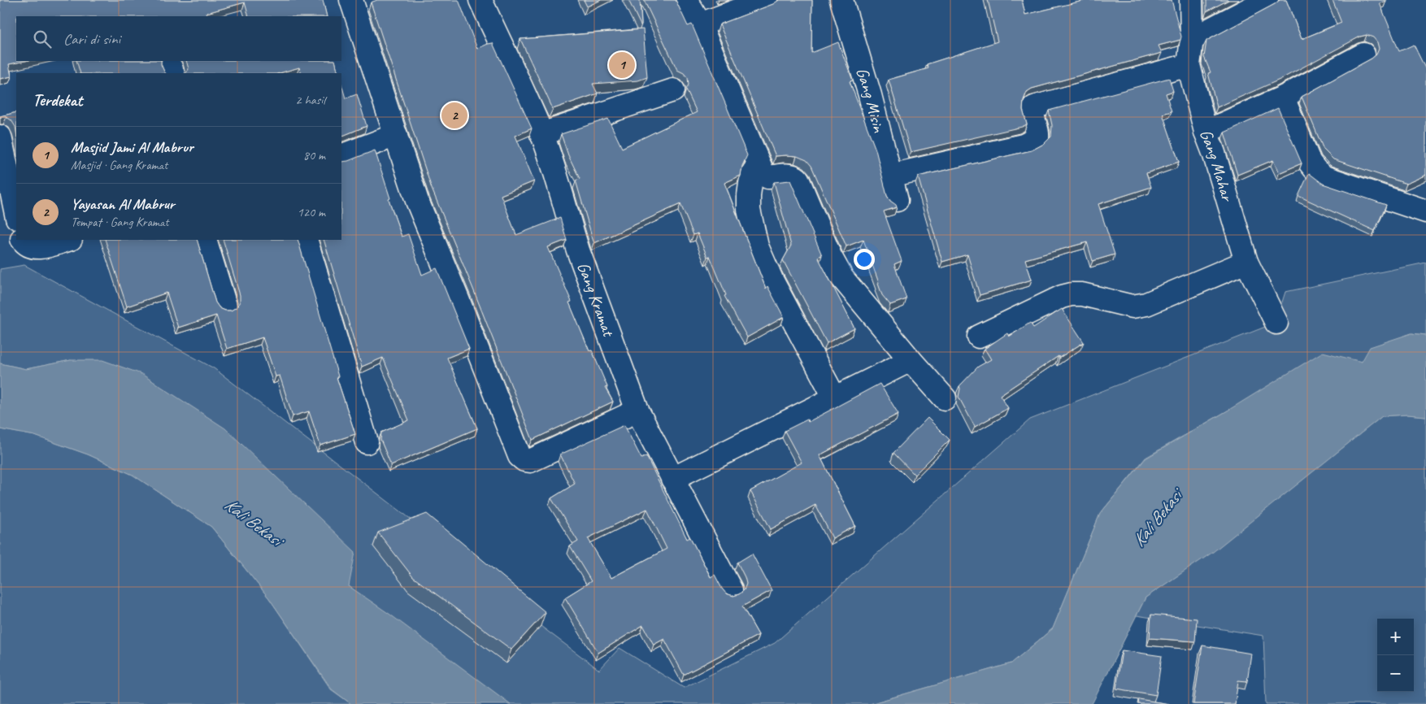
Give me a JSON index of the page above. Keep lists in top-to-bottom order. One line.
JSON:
{"streets":{"street":["Gang Misin","Gang Mahar","Gang Kramat"]},"water":["Kali Bekasi"],"page":{"search":"Cari di sini","pins":["1","2"],"heading":["Terdekat","2 hasil"],"list":[{"mark":"1","name":"Masjid Jami Al Mabrur","note":"Masjid · Gang Kramat","value":"80 m"},{"mark":"2","name":"Yayasan Al Mabrur","note":"Tempat · Gang Kramat","value":"120 m"}],"map_buttons":["+","−"]}}
